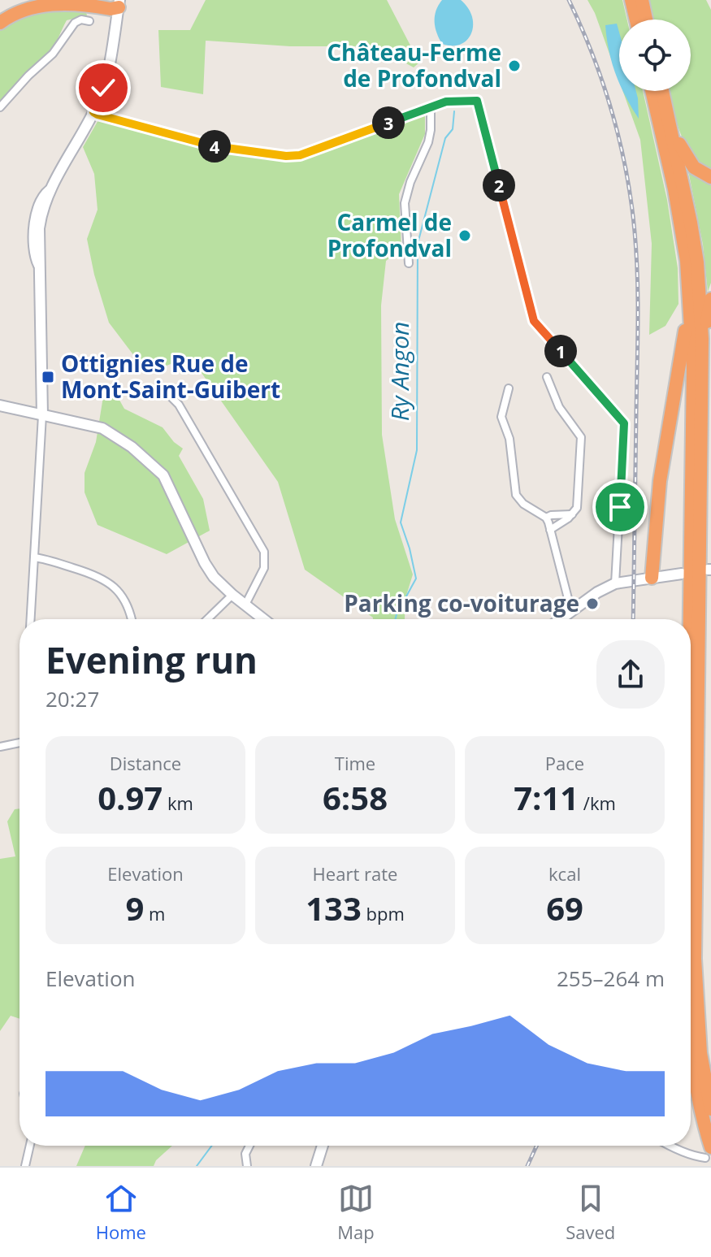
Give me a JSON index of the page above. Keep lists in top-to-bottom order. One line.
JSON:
{"water":["Ry Angon"],"places":{"other":["Château-Ferme de Profondval","Carmel de Profondval","Parking co-voiturage"],"transit":["Ottignies Rue de Mont-Saint-Guibert"]},"page":{"pins":["3","4","2","1"],"heading":["Evening run","20:27"],"stats":[["Distance","0.97 km"],["Time","6:58"],["Pace","7:11 /km"],["Elevation","9 m"],["Heart rate","133 bpm"],["kcal","69"]],"chart":["Elevation","255–264 m"],"tabs":["Home","Map","Saved"]}}
